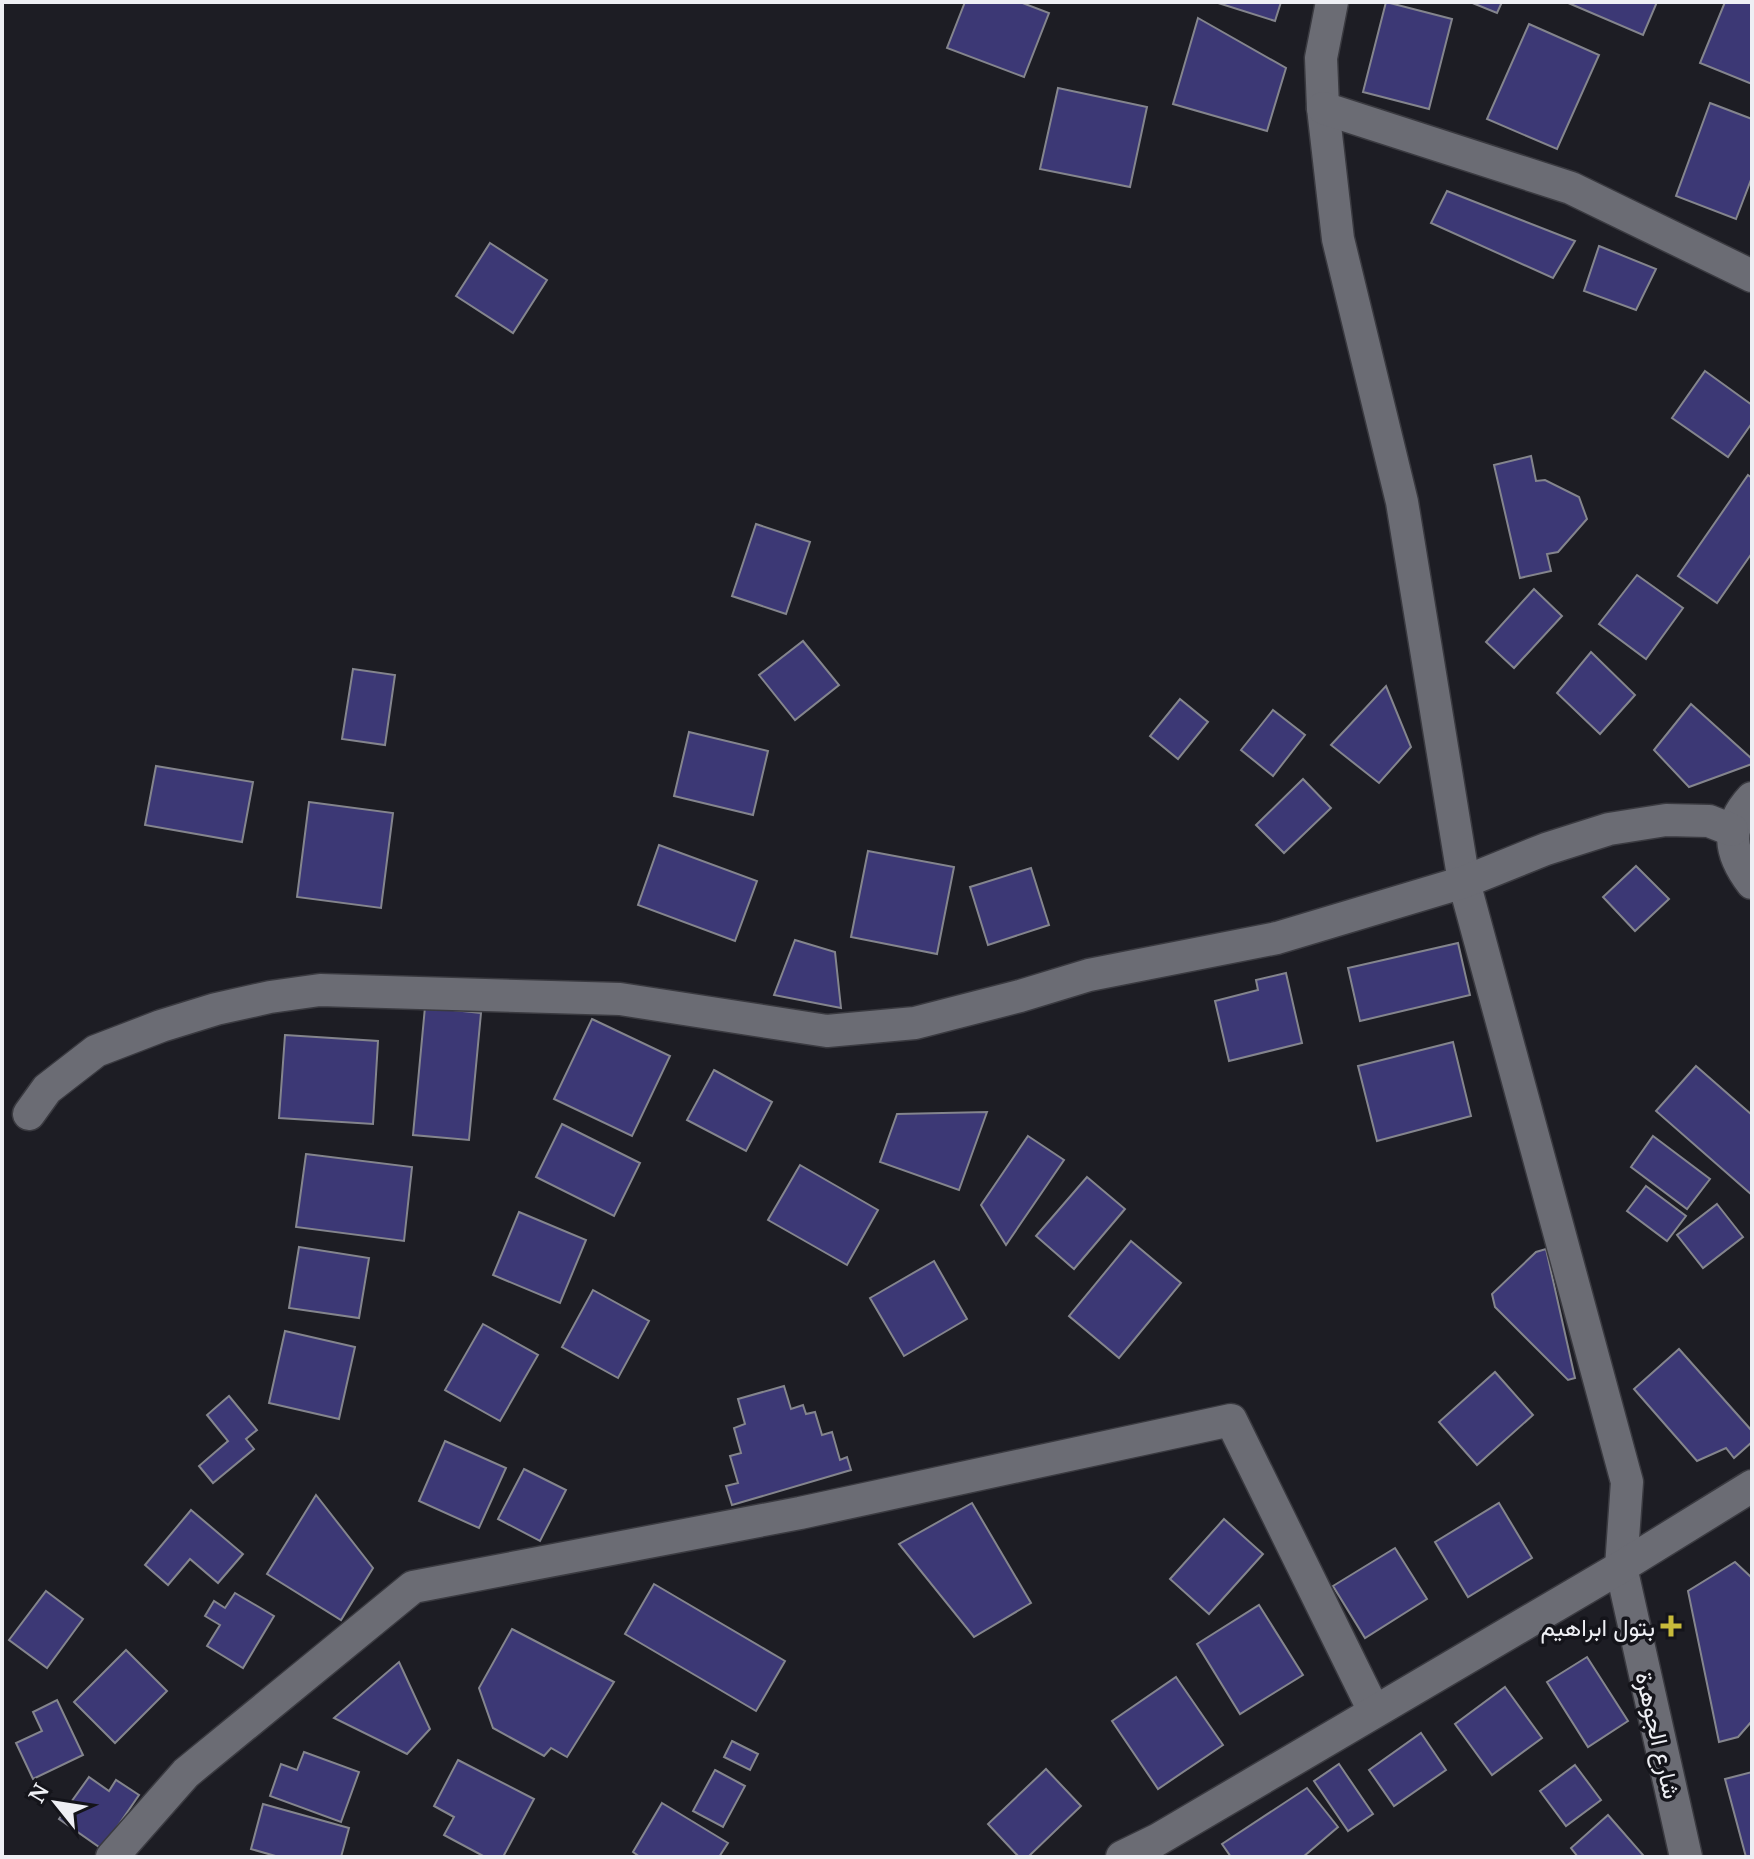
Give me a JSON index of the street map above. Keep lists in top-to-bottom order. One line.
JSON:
{"streets":{"street":["شارع الجوهرة"]},"places":{"health":["بتول ابراهيم"]},"north":"top left"}
